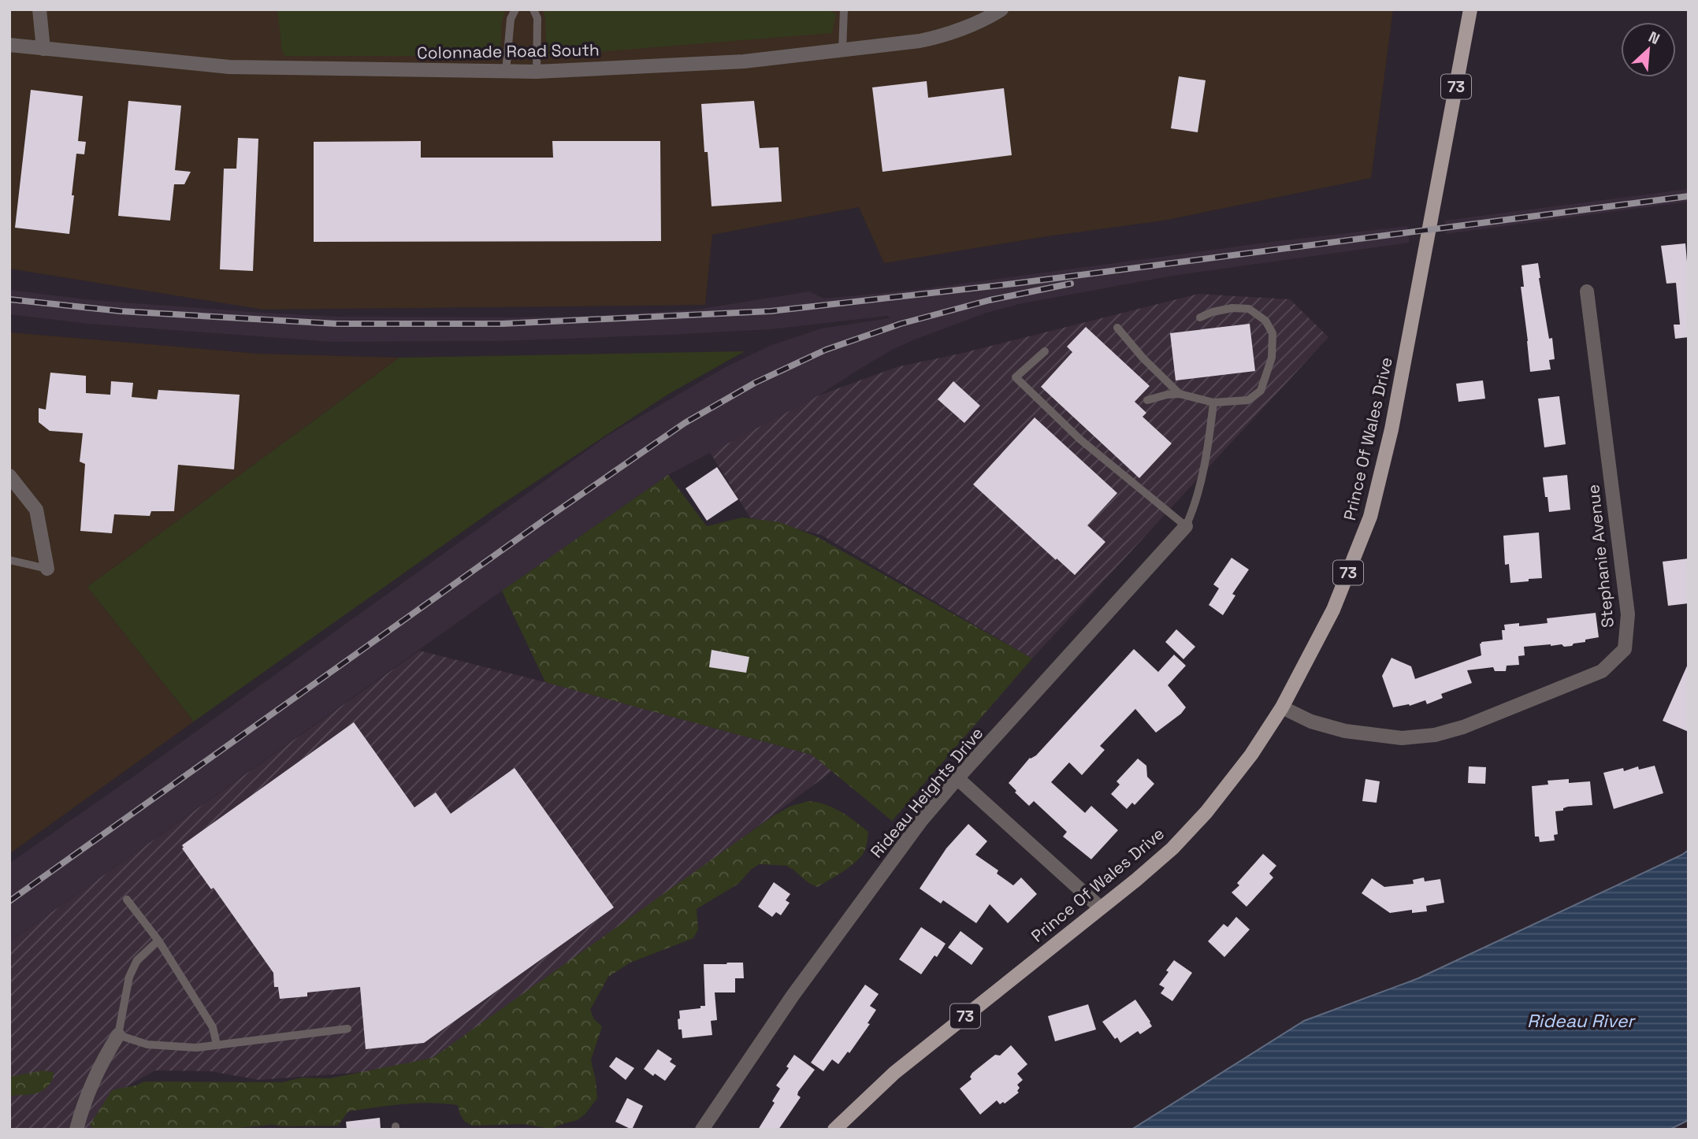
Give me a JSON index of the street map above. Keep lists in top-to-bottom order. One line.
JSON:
{"streets":{"main road":["73","Prince Of Wales Drive"],"street":["Colonnade Road South","Stephanie Avenue","Rideau Heights Drive"]},"crossings":[["Prince Of Wales Drive","Stephanie Avenue"]],"water":["Rideau River"],"north":"top right"}
